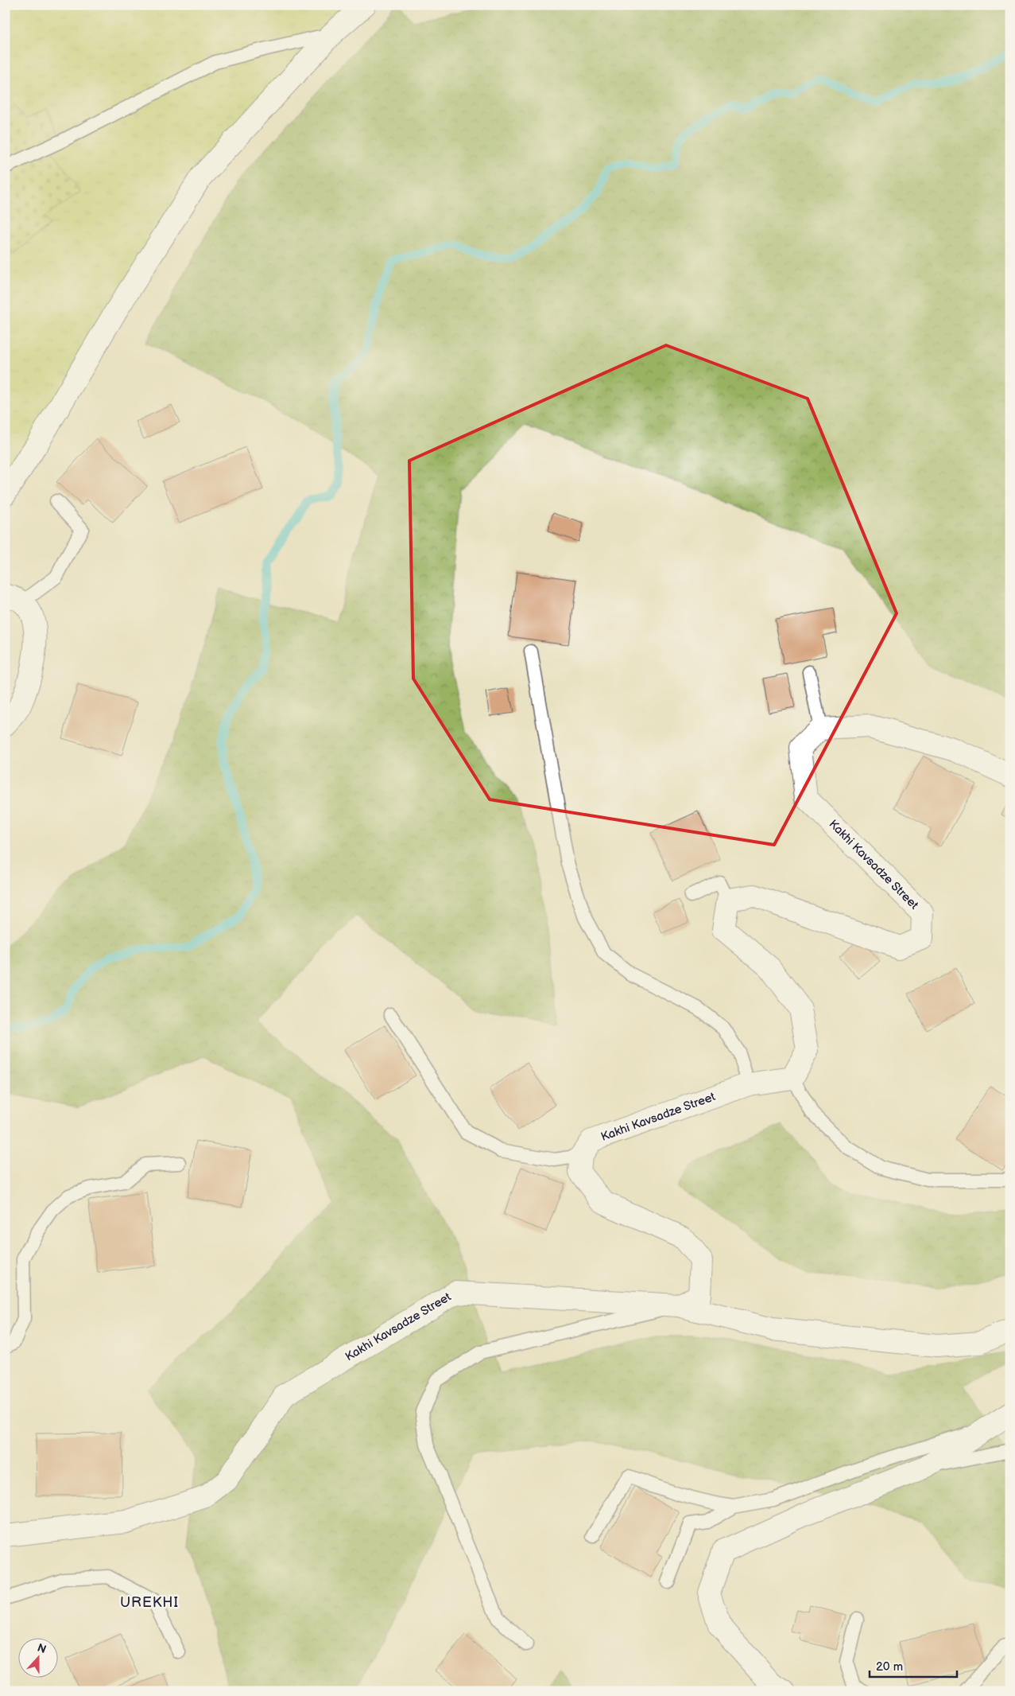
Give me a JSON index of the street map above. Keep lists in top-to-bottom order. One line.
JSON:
{"streets":{"street":["Kakhi Kavsadze Street"]},"districts":["UREKHI"],"scale_bar":"20 m","north":"top"}
